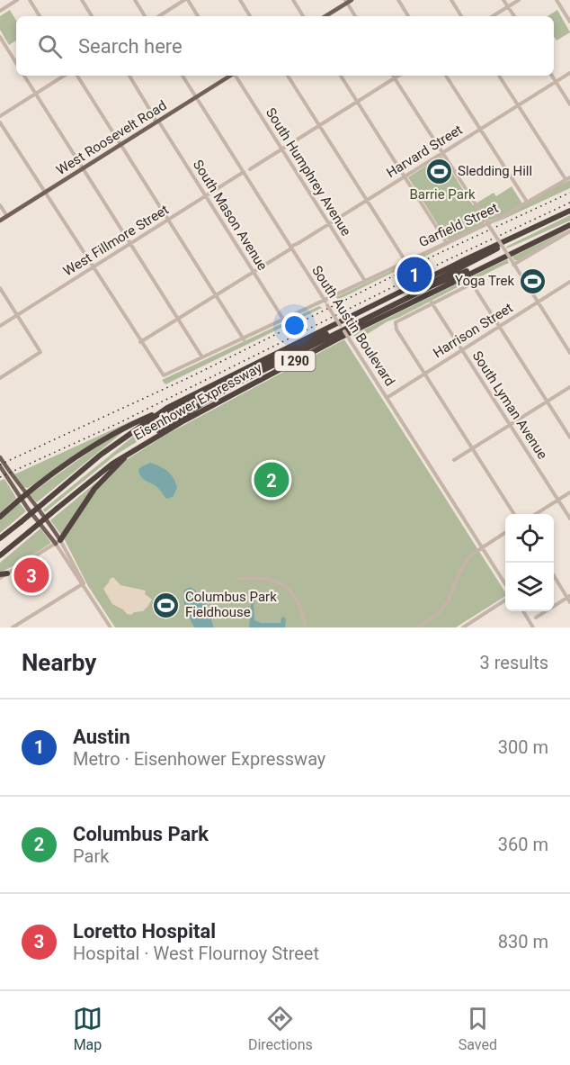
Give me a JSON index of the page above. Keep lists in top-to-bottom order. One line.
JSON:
{"streets":{"highway":["I 290","Eisenhower Expressway"],"main road":["West Roosevelt Road"],"street":["Harvard Street","South Humphrey Avenue","South Mason Avenue","Garfield Street","West Fillmore Street","South Austin Boulevard","Harrison Street","South Lyman Avenue"]},"crossings":[["West Roosevelt Road","South Mason Avenue"],["West Roosevelt Road","South Austin Boulevard"],["Harvard Street","South Humphrey Avenue"],["Harvard Street","South Mason Avenue"],["Harvard Street","Garfield Street"],["Harvard Street","South Austin Boulevard"],["South Humphrey Avenue","Garfield Street"],["South Mason Avenue","Garfield Street"],["South Mason Avenue","West Fillmore Street"],["Garfield Street","South Austin Boulevard"],["West Fillmore Street","South Austin Boulevard"],["South Austin Boulevard","Harrison Street"],["Harrison Street","South Lyman Avenue"]],"parks":["Barrie Park"],"places":{"sports":["Sledding Hill","Yoga Trek","Columbus Park Fieldhouse"]},"page":{"search":"Search here","pins":["1","2","3"],"heading":["Nearby","3 results"],"list":[{"mark":"1","name":"Austin","note":"Metro · Eisenhower Expressway","value":"300 m"},{"mark":"2","name":"Columbus Park","note":"Park","value":"360 m"},{"mark":"3","name":"Loretto Hospital","note":"Hospital · West Flournoy Street","value":"830 m"}],"nav":["Map","Directions","Saved"]}}
